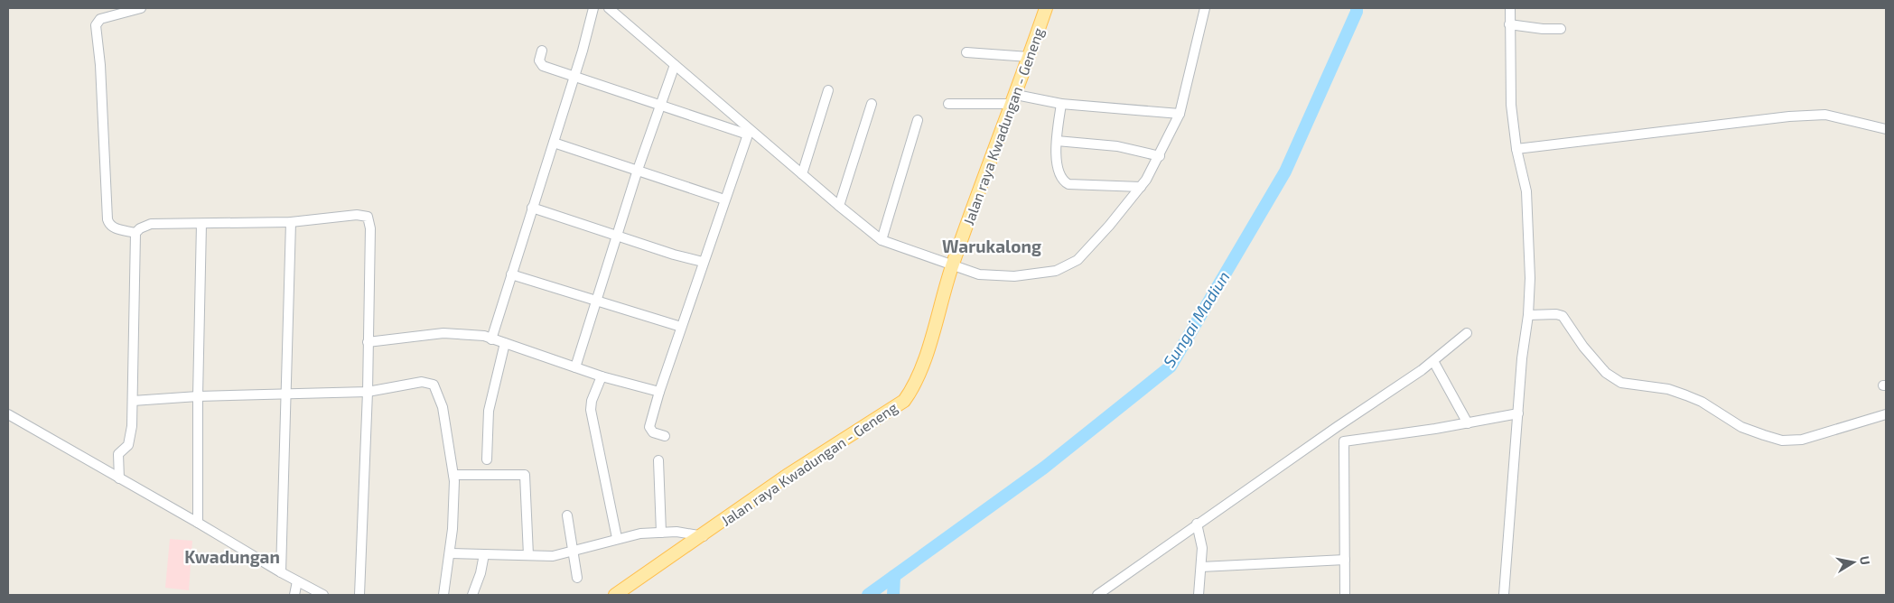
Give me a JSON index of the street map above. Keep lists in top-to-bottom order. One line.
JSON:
{"streets":{"main road":["Jalan raya Kwadungan - Geneng"]},"districts":["Warukalong","Kwadungan"],"water":["Sungai Madiun"],"north":"right"}
